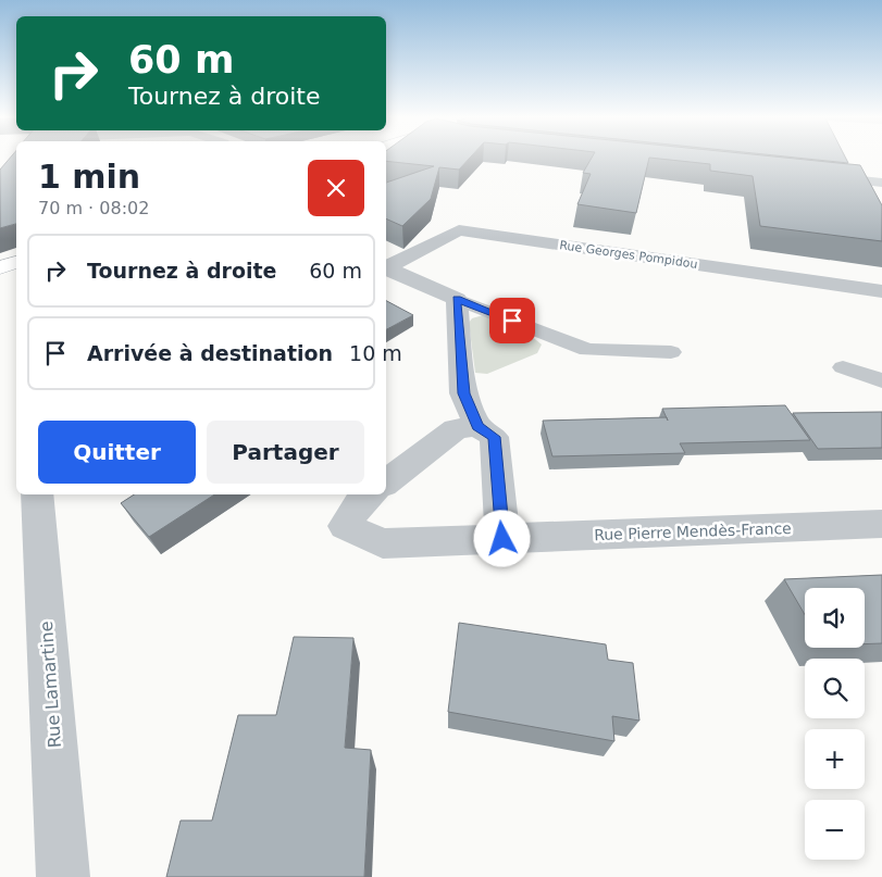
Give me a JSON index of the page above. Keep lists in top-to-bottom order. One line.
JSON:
{"streets":{"street":["Rue Georges Pompidou","Rue Pierre Mendès-France","Rue Lamartine"]},"page":{"turn":["60 m","Tournez à droite"],"heading":["1 min","70 m · 08:02"],"list":[{"name":"Tournez à droite","value":"60 m"},{"name":"Arrivée à destination","value":"10 m"}],"buttons":["Quitter","Partager"],"map_buttons":["+","−"]}}
